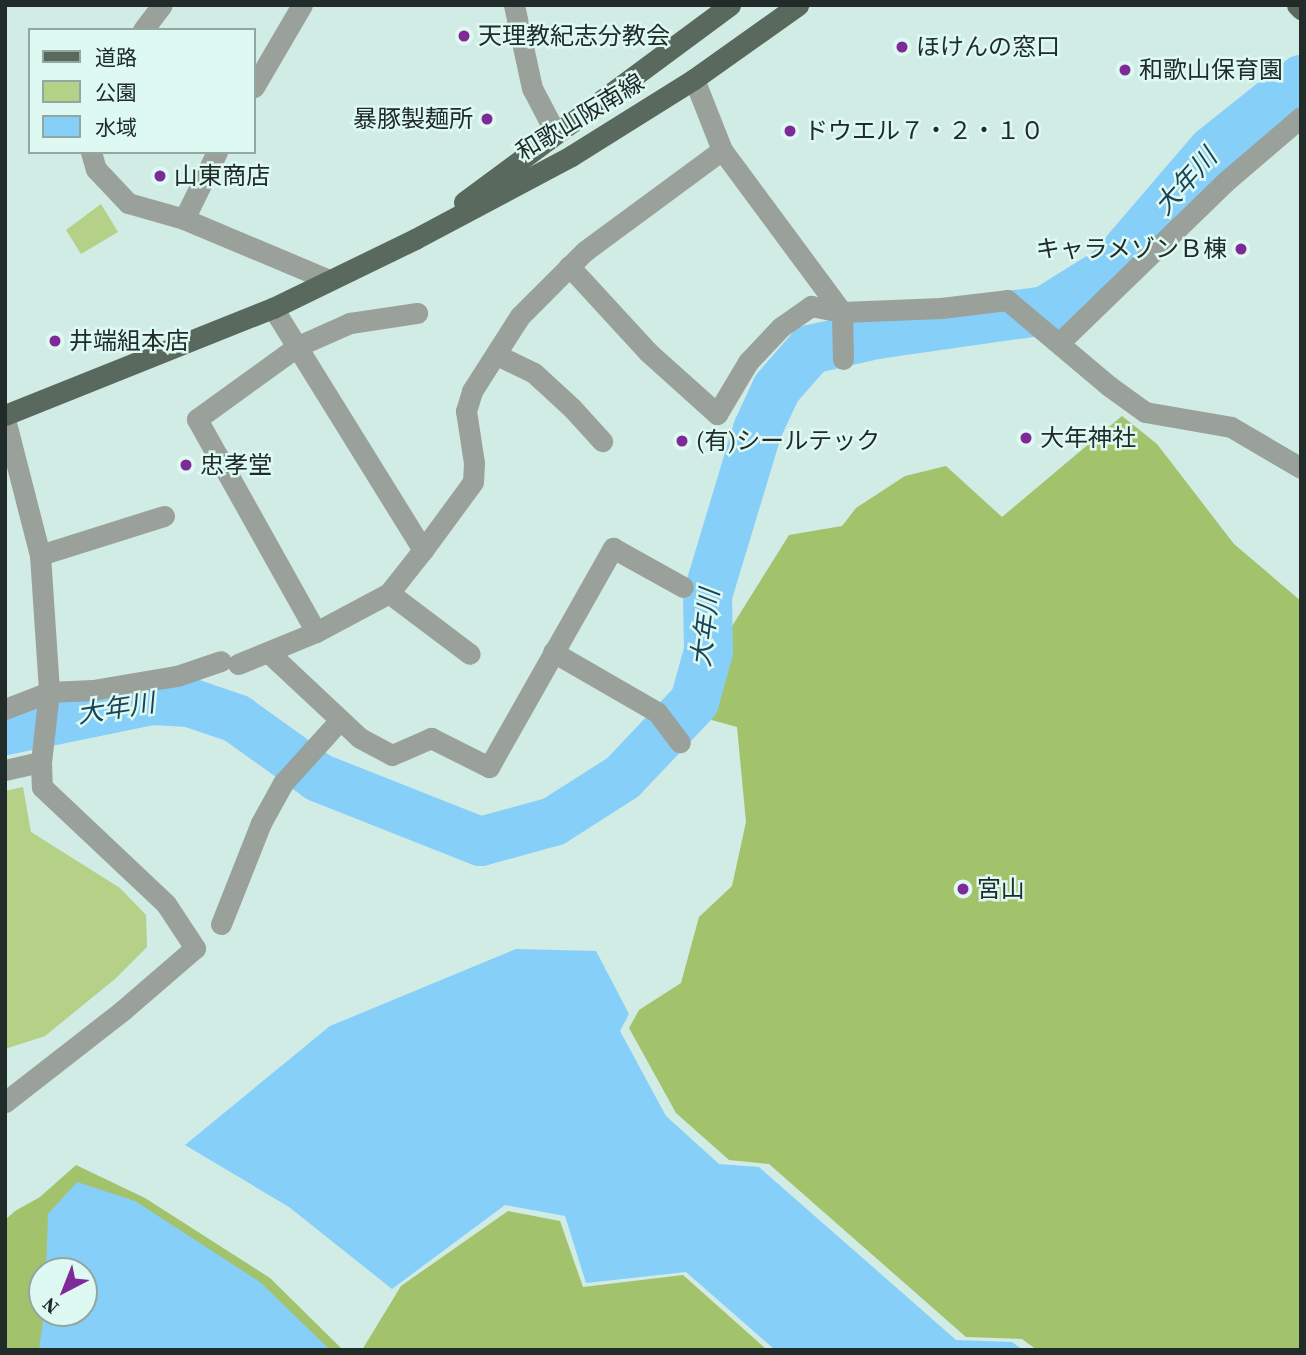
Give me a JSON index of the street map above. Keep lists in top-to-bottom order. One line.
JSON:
{"streets":{"main road":["和歌山阪南線"]},"water":["大年川"],"places":["天理教紀志分教会","ほけんの窓口","和歌山保育園","暴豚製麺所","ドウエル７・２・１０","山東商店","キャラメゾンＢ棟","井端組本店","大年神社","(有)シールテック","忠孝堂","宮山"],"legend":["道路","公園","水域"],"north":"bottom left"}
